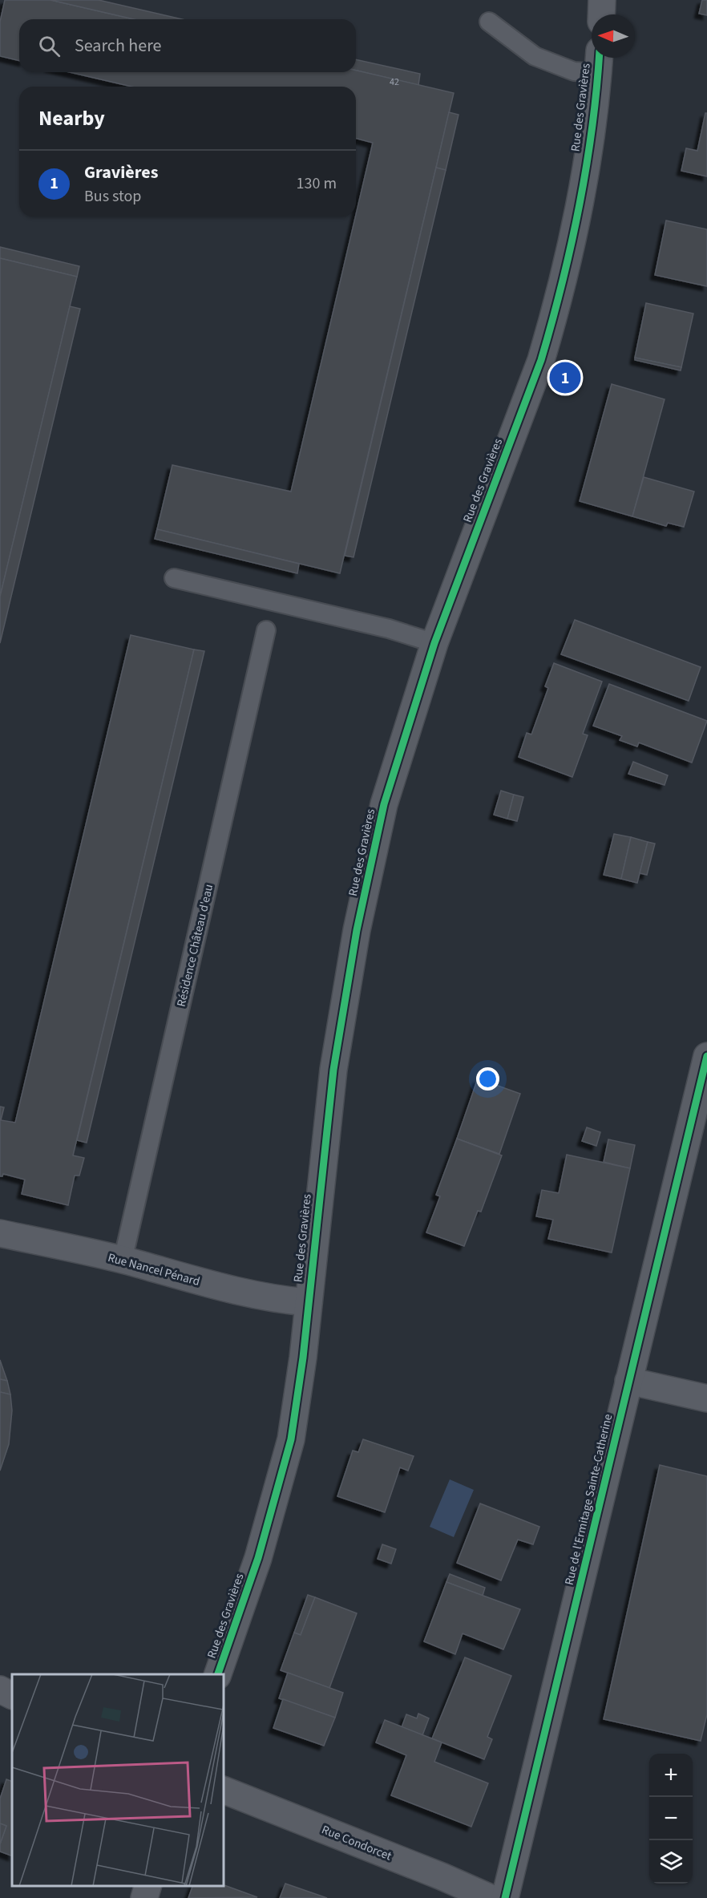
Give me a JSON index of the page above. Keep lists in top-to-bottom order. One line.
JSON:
{"streets":{"street":["Rue des Gravières","Rue Nancel Pénard","Rue de l'Ermitage Sainte-Catherine","Rue Condorcet"],"lane":["Résidence Château d'eau"]},"crossings":[["Rue des Gravières","Rue Nancel Pénard"],["Résidence Château d'eau","Rue Nancel Pénard"]],"house_numbers":["42"],"north":"left","page":{"search":"Search here","heading":"Nearby","list":[{"mark":"1","name":"Gravières","note":"Bus stop","value":"130 m"}],"pins":"1","map_buttons":["+","−"]}}
